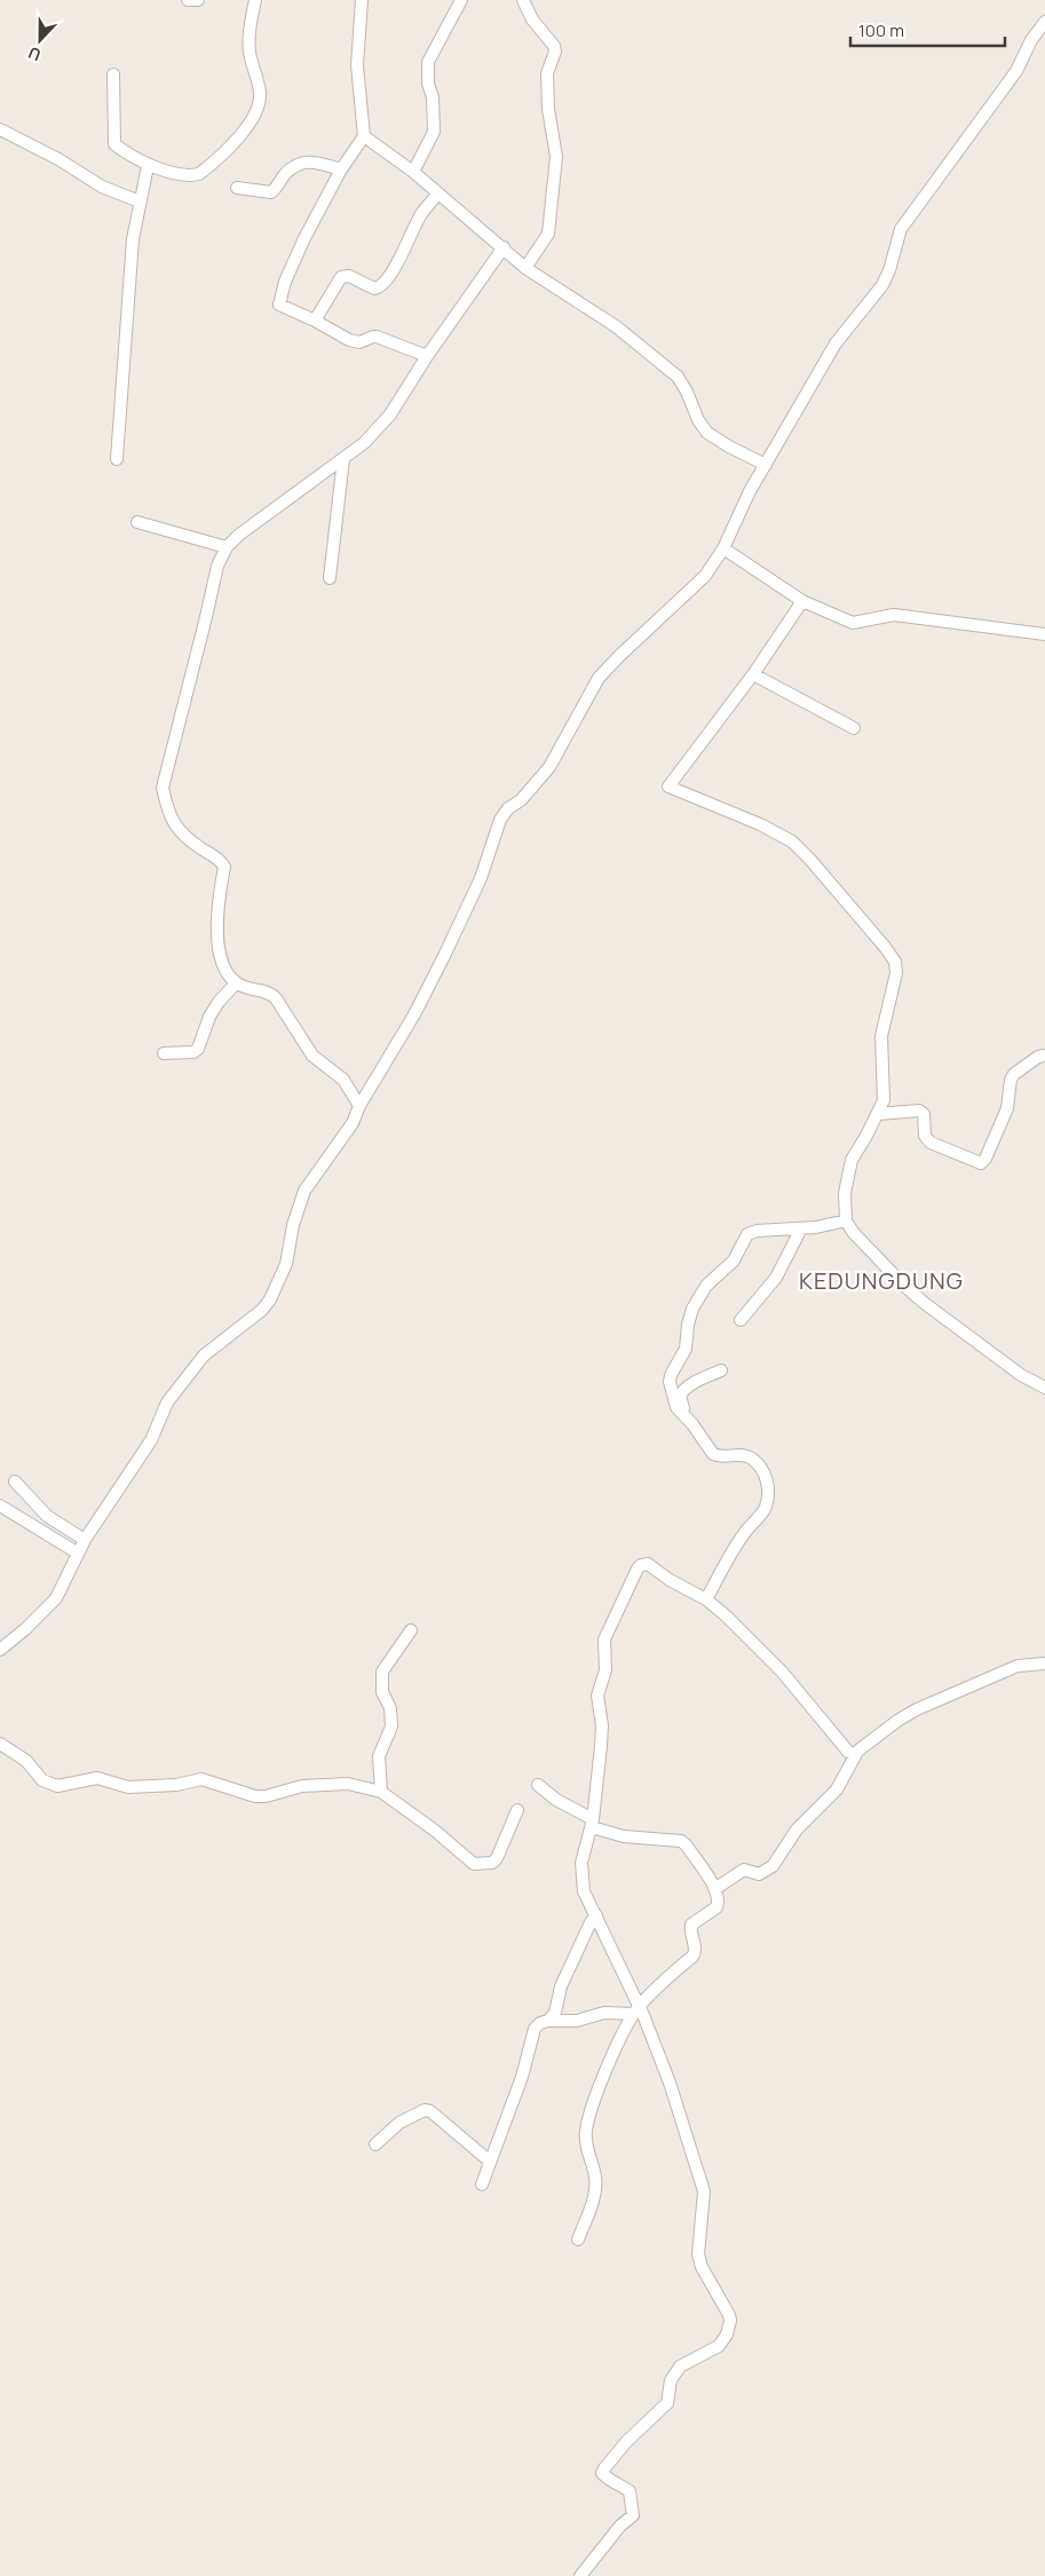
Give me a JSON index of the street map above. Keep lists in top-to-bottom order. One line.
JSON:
{"districts":["KEDUNGDUNG"],"scale_bar":"100 m","north":"bottom"}
